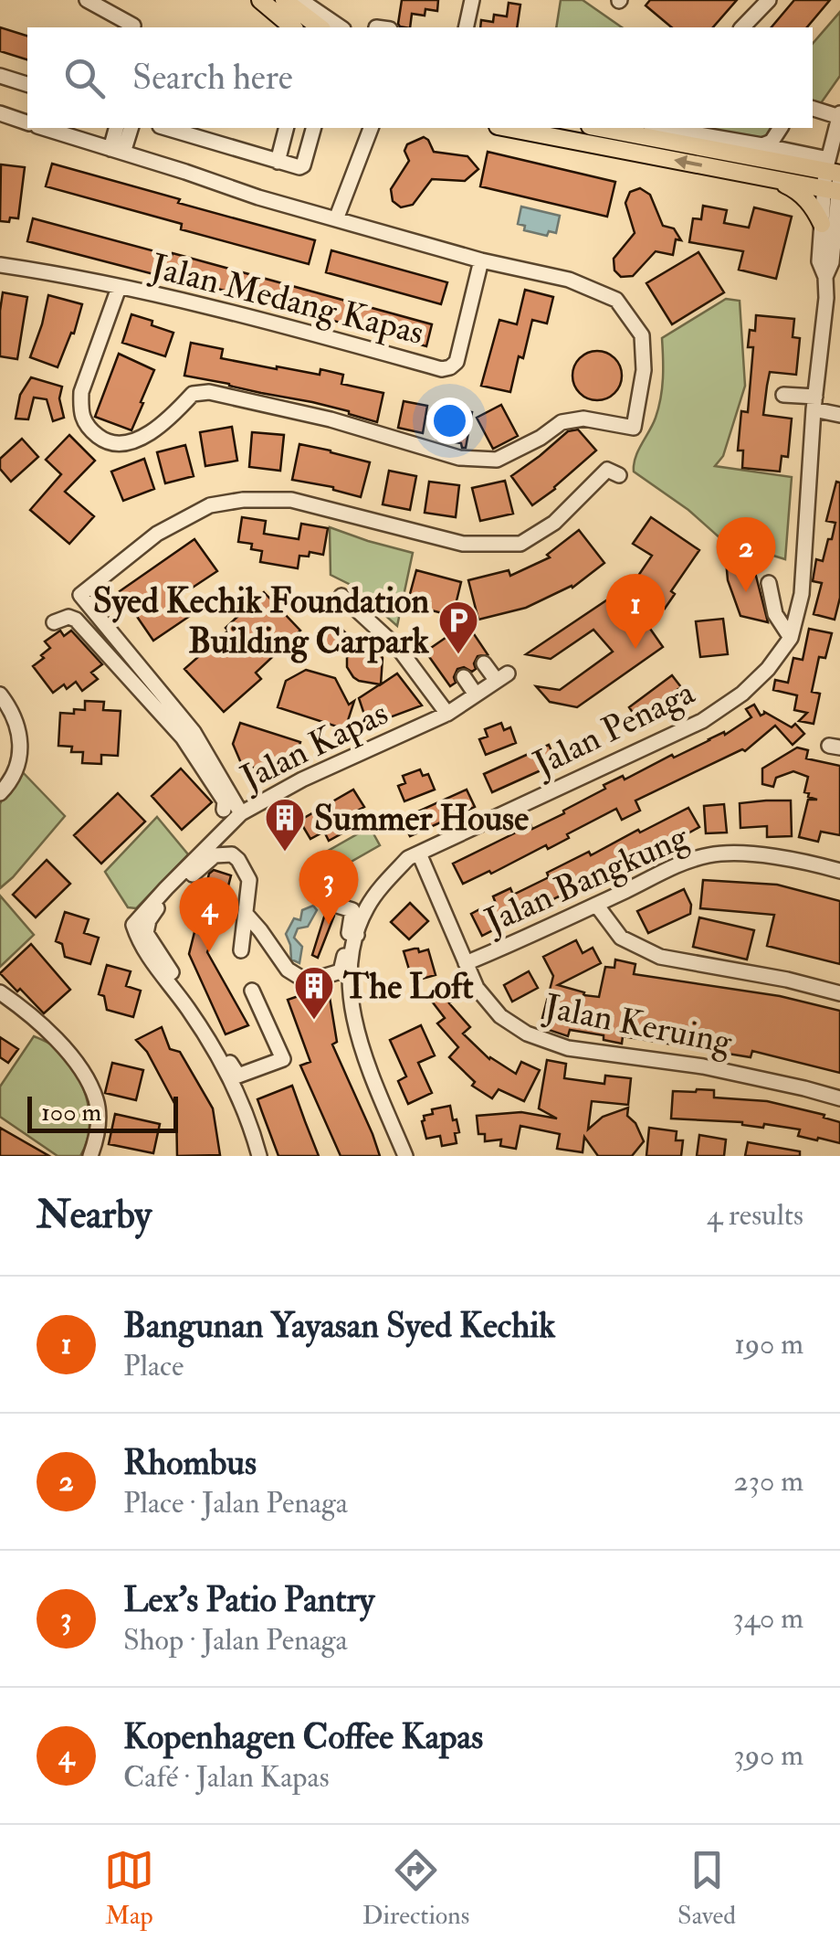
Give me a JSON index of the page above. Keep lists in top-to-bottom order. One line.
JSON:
{"streets":{"street":["Jalan Medang Kapas","Jalan Penaga","Jalan Kapas","Jalan Bangkung","Jalan Keruing"]},"crossings":[["Jalan Penaga","Jalan Keruing"],["Jalan Bangkung","Jalan Keruing"]],"places":{"parking":["Syed Kechik Foundation Building Carpark"],"building":["Summer House","The Loft"]},"scale_bar":"100 m","page":{"search":"Search here","pins":["2","1","3","4"],"scale":"100 m","heading":["Nearby","4 results"],"list":[{"mark":"1","name":"Bangunan Yayasan Syed Kechik","note":"Place","value":"190 m"},{"mark":"2","name":"Rhombus","note":"Place · Jalan Penaga","value":"230 m"},{"mark":"3","name":"Lex's Patio Pantry","note":"Shop · Jalan Penaga","value":"340 m"},{"mark":"4","name":"Kopenhagen Coffee Kapas","note":"Café · Jalan Kapas","value":"390 m"}],"nav":["Map","Directions","Saved"]}}
